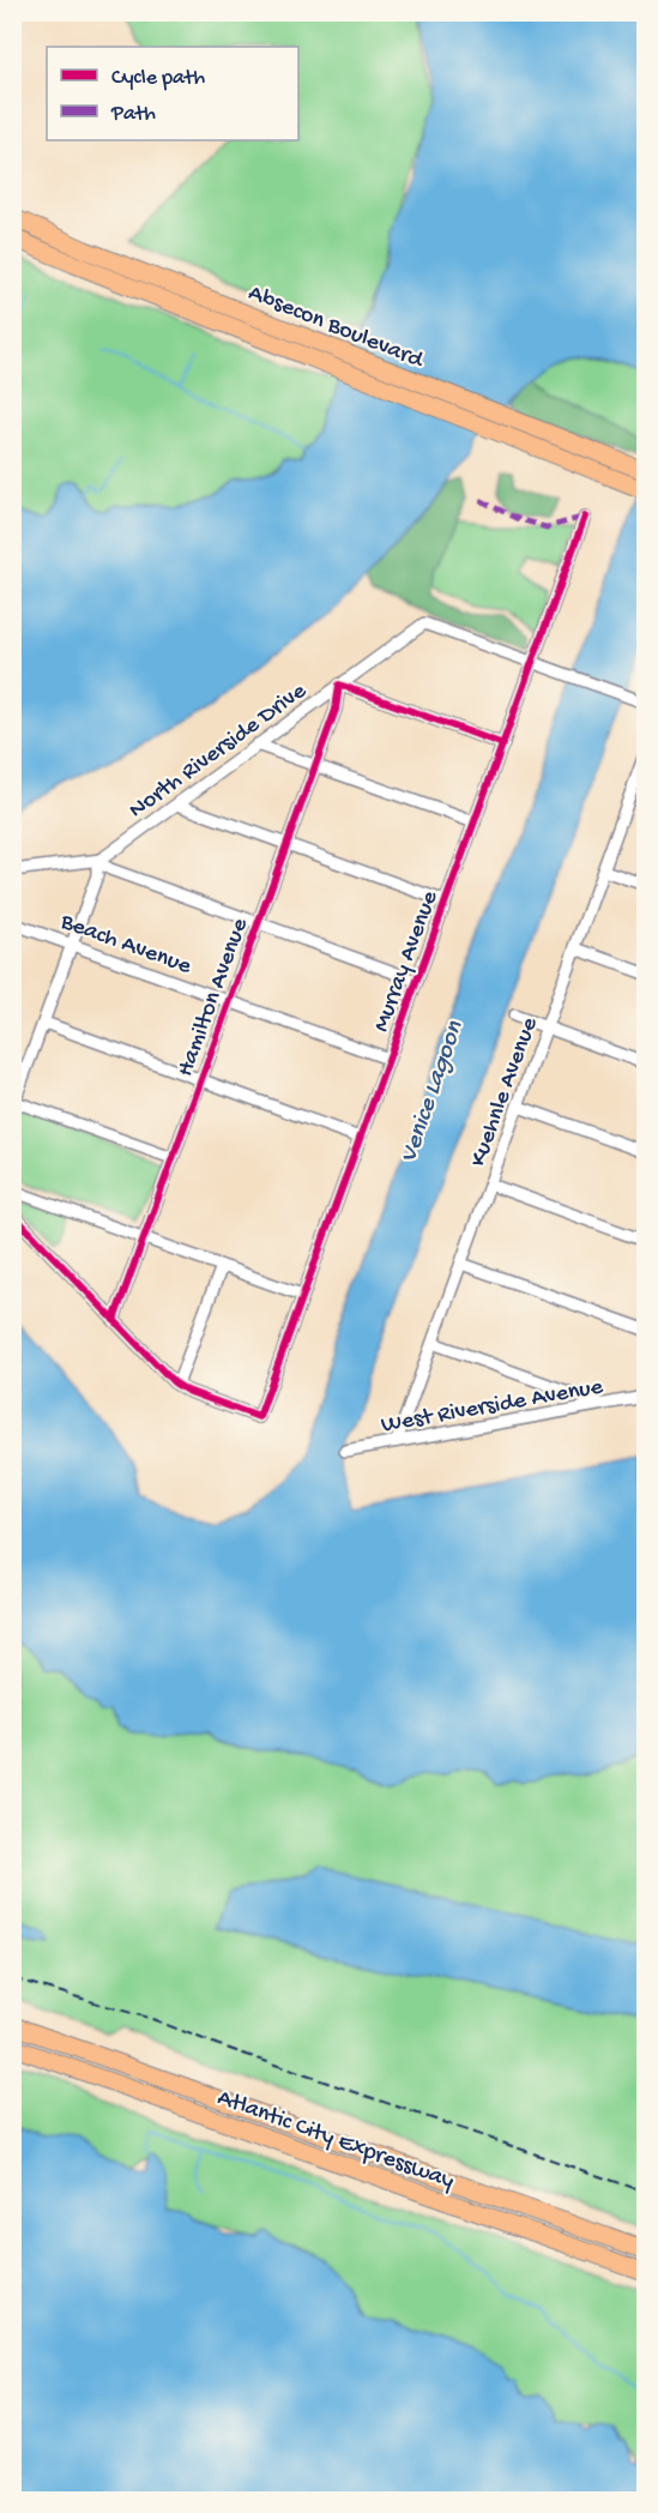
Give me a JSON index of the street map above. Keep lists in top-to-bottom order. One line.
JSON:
{"streets":{"highway":["Absecon Boulevard","Atlantic City Expressway"],"street":["North Riverside Drive","Beach Avenue","Murray Avenue","Hamilton Avenue","Kuehnle Avenue","West Riverside Avenue"]},"crossings":[["North Riverside Drive","Murray Avenue"],["North Riverside Drive","Hamilton Avenue"],["Beach Avenue","Murray Avenue"],["Beach Avenue","Hamilton Avenue"],["Kuehnle Avenue","West Riverside Avenue"]],"water":["Venice Lagoon"],"legend":["Cycle path","Path"]}
